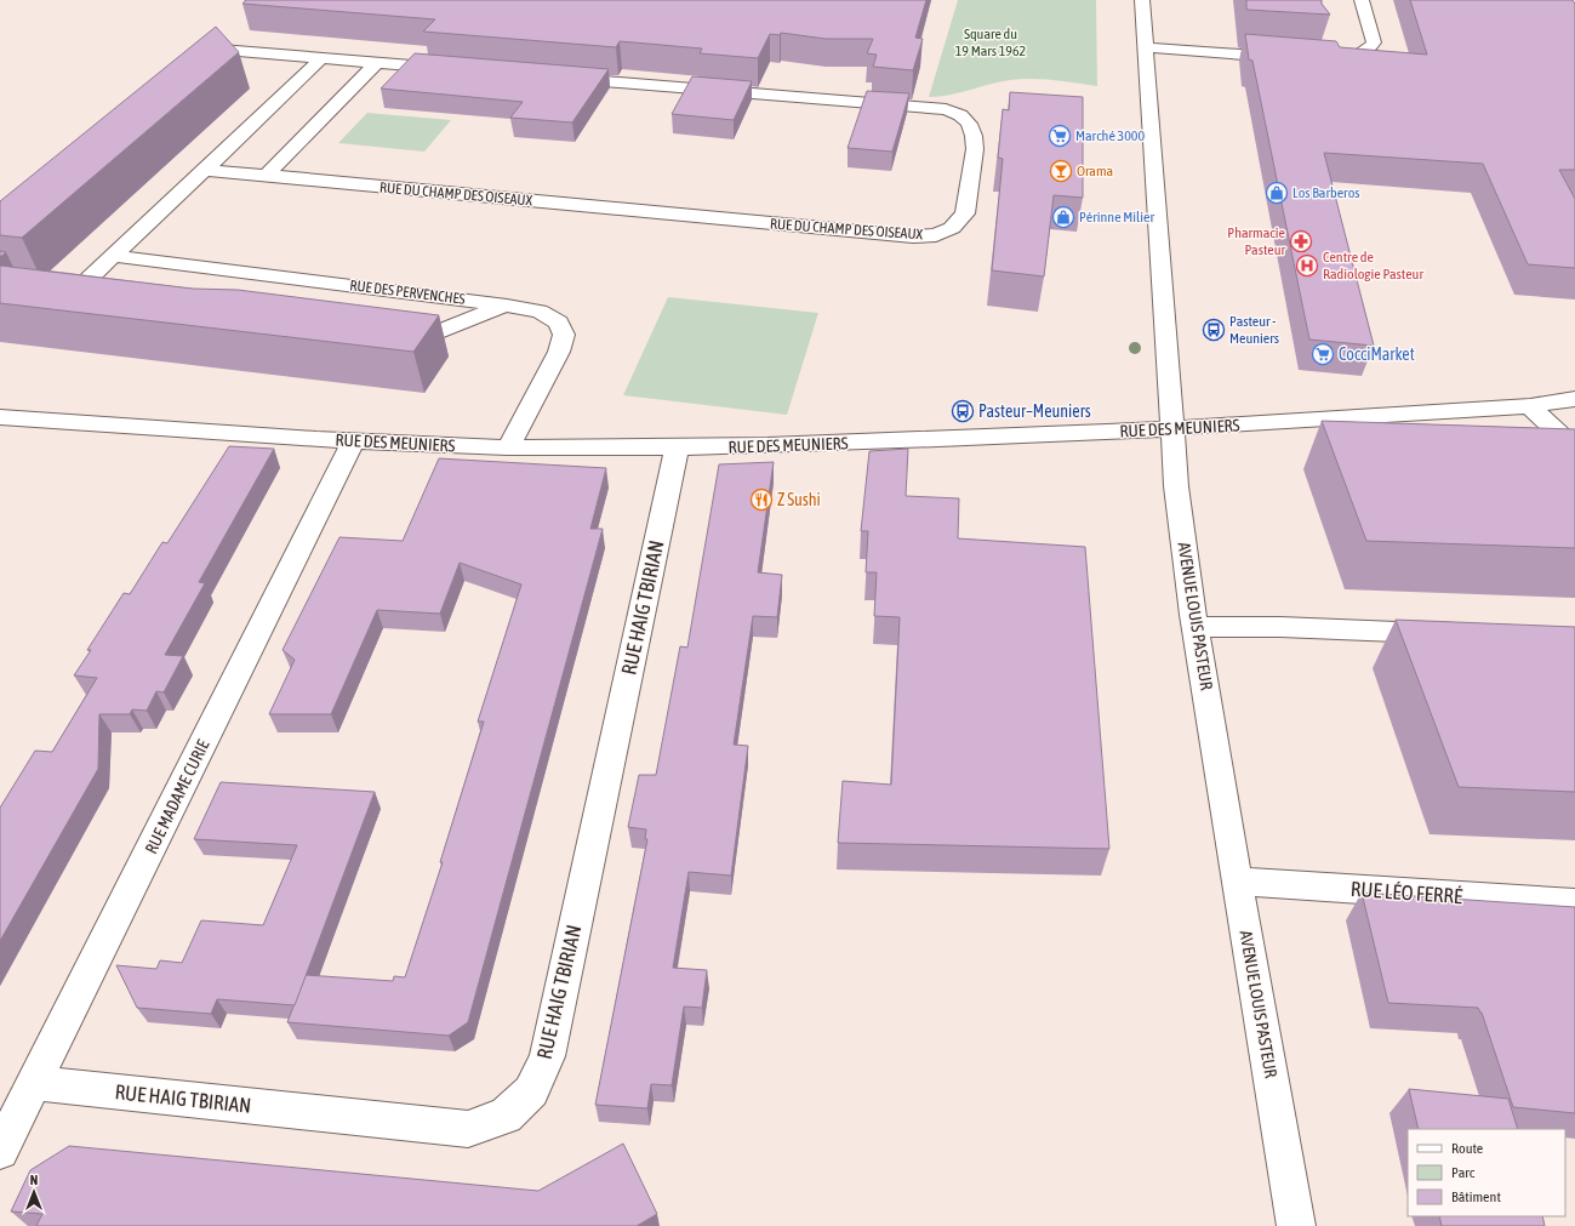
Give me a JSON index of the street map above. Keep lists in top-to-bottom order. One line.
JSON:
{"streets":{"street":["RUE DU CHAMP DES OISEAUX","RUE DES PERVENCHES","RUE DES MEUNIERS","RUE HAIG TBIRIAN","AVENUE LOUIS PASTEUR","RUE MADAME CURIE","RUE LÉO FERRÉ"]},"crossings":[["RUE DES PERVENCHES","RUE DES MEUNIERS"],["RUE DES MEUNIERS","RUE HAIG TBIRIAN"],["RUE DES MEUNIERS","AVENUE LOUIS PASTEUR"],["RUE DES MEUNIERS","RUE MADAME CURIE"],["RUE HAIG TBIRIAN","RUE MADAME CURIE"],["AVENUE LOUIS PASTEUR","RUE LÉO FERRÉ"]],"parks":["Square du 19 Mars 1962"],"places":{"supermarket":["Marché 3000","CocciMarket"],"bar":["Orama"],"shop":["Los Barberos","Périnne Milier"],"pharmacy":["Pharmacie Pasteur"],"hospital":["Centre de Radiologie Pasteur"],"bus stop":["Pasteur - Meuniers","Pasteur–Meuniers"],"restaurant":["Z Sushi"]},"legend":["Route","Parc","Bâtiment"],"north":"top"}
